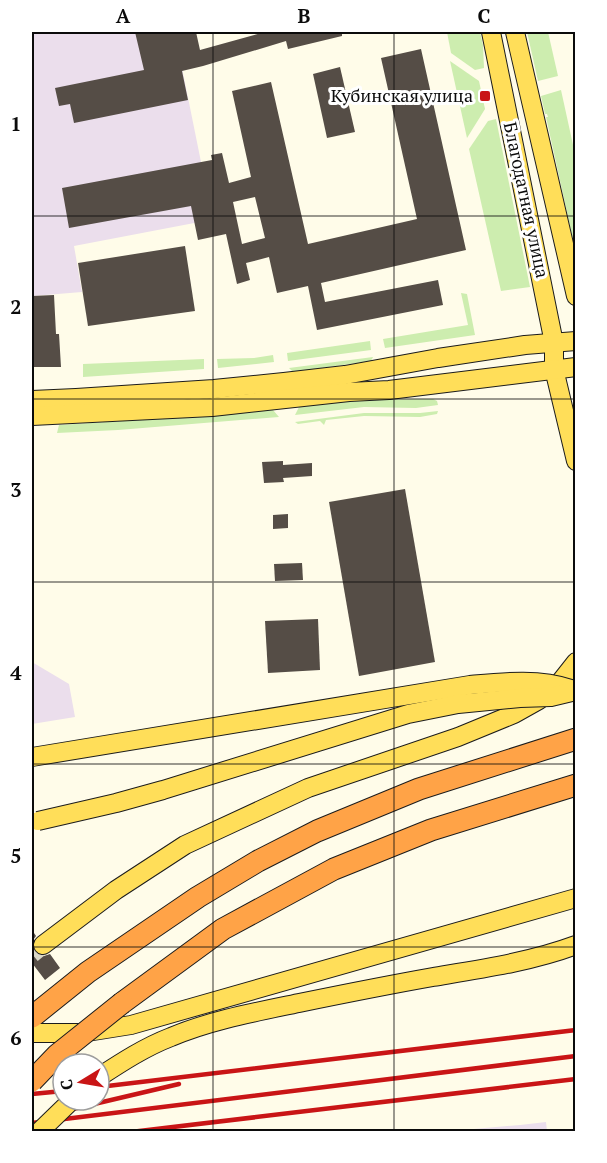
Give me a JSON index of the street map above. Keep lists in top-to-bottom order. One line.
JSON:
{"streets":{"main road":["Благодатная улица"]},"places":{"transit":["Кубинская улица"]},"north":"left","grid":{"columns":["A","B","C"],"rows":["1","2","3","4","5","6"]}}
